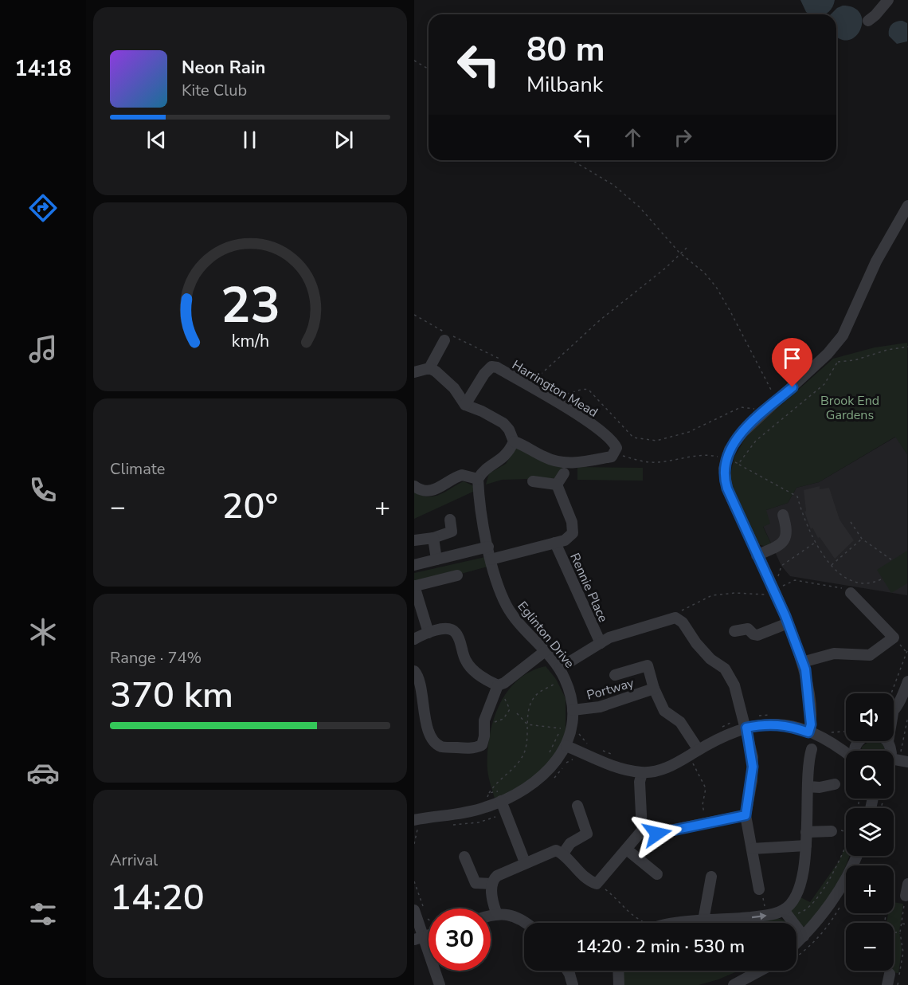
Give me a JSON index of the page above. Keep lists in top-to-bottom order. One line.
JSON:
{"streets":{"street":["Harrington Mead","Rennie Place","Eglinton Drive","Portway"]},"crossings":[["Eglinton Drive","Portway"]],"parks":["Brook End Gardens"],"page":{"tabs":"14:18","turn":["80 m","Milbank"],"song":["Neon Rain","Kite Club"],"tile":["Climate",["Range · 74%","370 km"],["Arrival","14:20"]],"heat":["−","20°","+"],"map_buttons":["+","−"],"limit":"30","trip":"14:20 · 2 min · 530 m","gauge":["23","km/h"]}}
